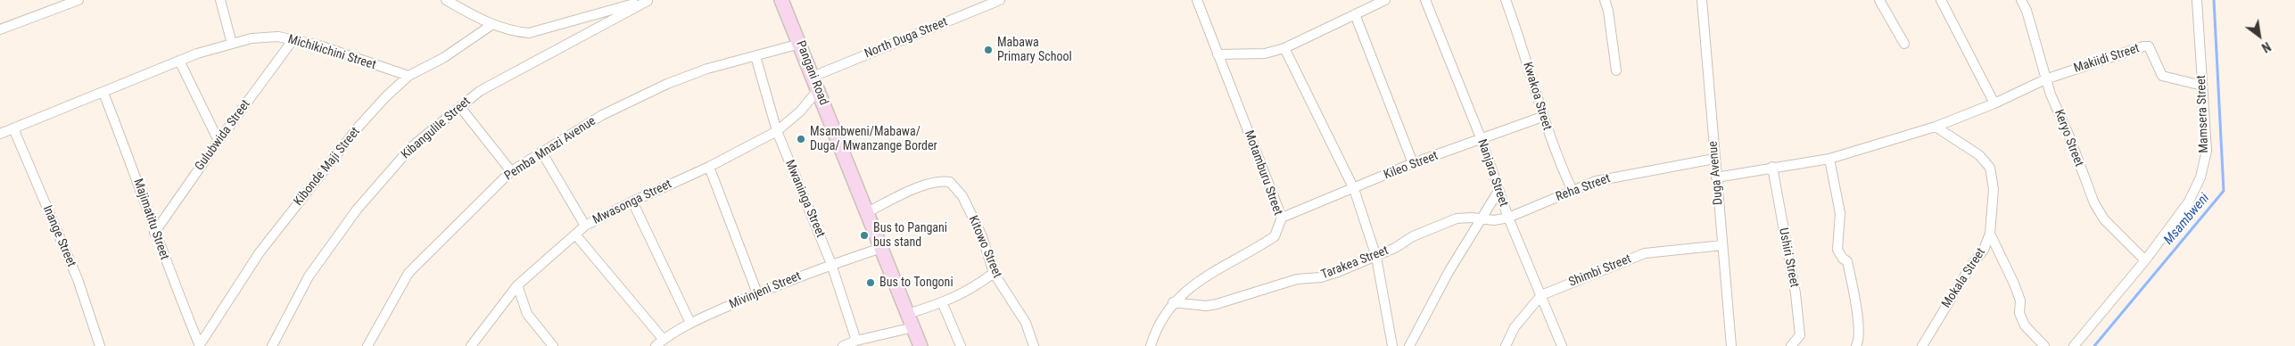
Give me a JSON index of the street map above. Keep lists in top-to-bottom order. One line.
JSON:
{"streets":{"main road":["Pangani Road"],"street":["North Duga Street","Michikichini Street","Makiidi Street","Kwakoa Street","Mamsera Street","Kibangulile Street","Gulubwida Street","Keryo Street","Pemba Mnazi Avenue","Kileo Street","Kibonde Maji Street","Motamburu Street","Nanjara Street","Duga Avenue","Reha Street","Mwaninga Street","Mwasonga Street","Majimatitu Street","Inange Street","Kitowo Street","Ushiri Street","Tarakea Street","Shimbi Street","Mokala Street","Mivinjeni Street"]},"crossings":[["North Duga Street","Pangani Road"],["Michikichini Street","Gulubwida Street"],["Michikichini Street","Kibonde Maji Street"],["Michikichini Street","Majimatitu Street"],["Michikichini Street","Inange Street"],["Makiidi Street","Mamsera Street"],["Makiidi Street","Keryo Street"],["Pangani Road","Pemba Mnazi Avenue"],["Pangani Road","Mwasonga Street"],["Pangani Road","Kitowo Street"],["Pangani Road","Mivinjeni Street"],["Kwakoa Street","Kileo Street"],["Kwakoa Street","Reha Street"],["Mamsera Street","Keryo Street"],["Gulubwida Street","Majimatitu Street"],["Pemba Mnazi Avenue","Mwaninga Street"],["Kileo Street","Motamburu Street"],["Kileo Street","Nanjara Street"],["Kibonde Maji Street","Majimatitu Street"],["Motamburu Street","Tarakea Street"],["Nanjara Street","Reha Street"],["Nanjara Street","Shimbi Street"],["Duga Avenue","Reha Street"],["Duga Avenue","Shimbi Street"],["Reha Street","Tarakea Street"],["Mwaninga Street","Mwasonga Street"],["Mwaninga Street","Mivinjeni Street"]],"water":["Msambweni"],"places":["Mabawa Primary School","Msambweni/Mabawa/ Duga/ Mwanzange Border","Bus to Pangani bus stand","Bus to Tongoni"],"north":"bottom right"}
